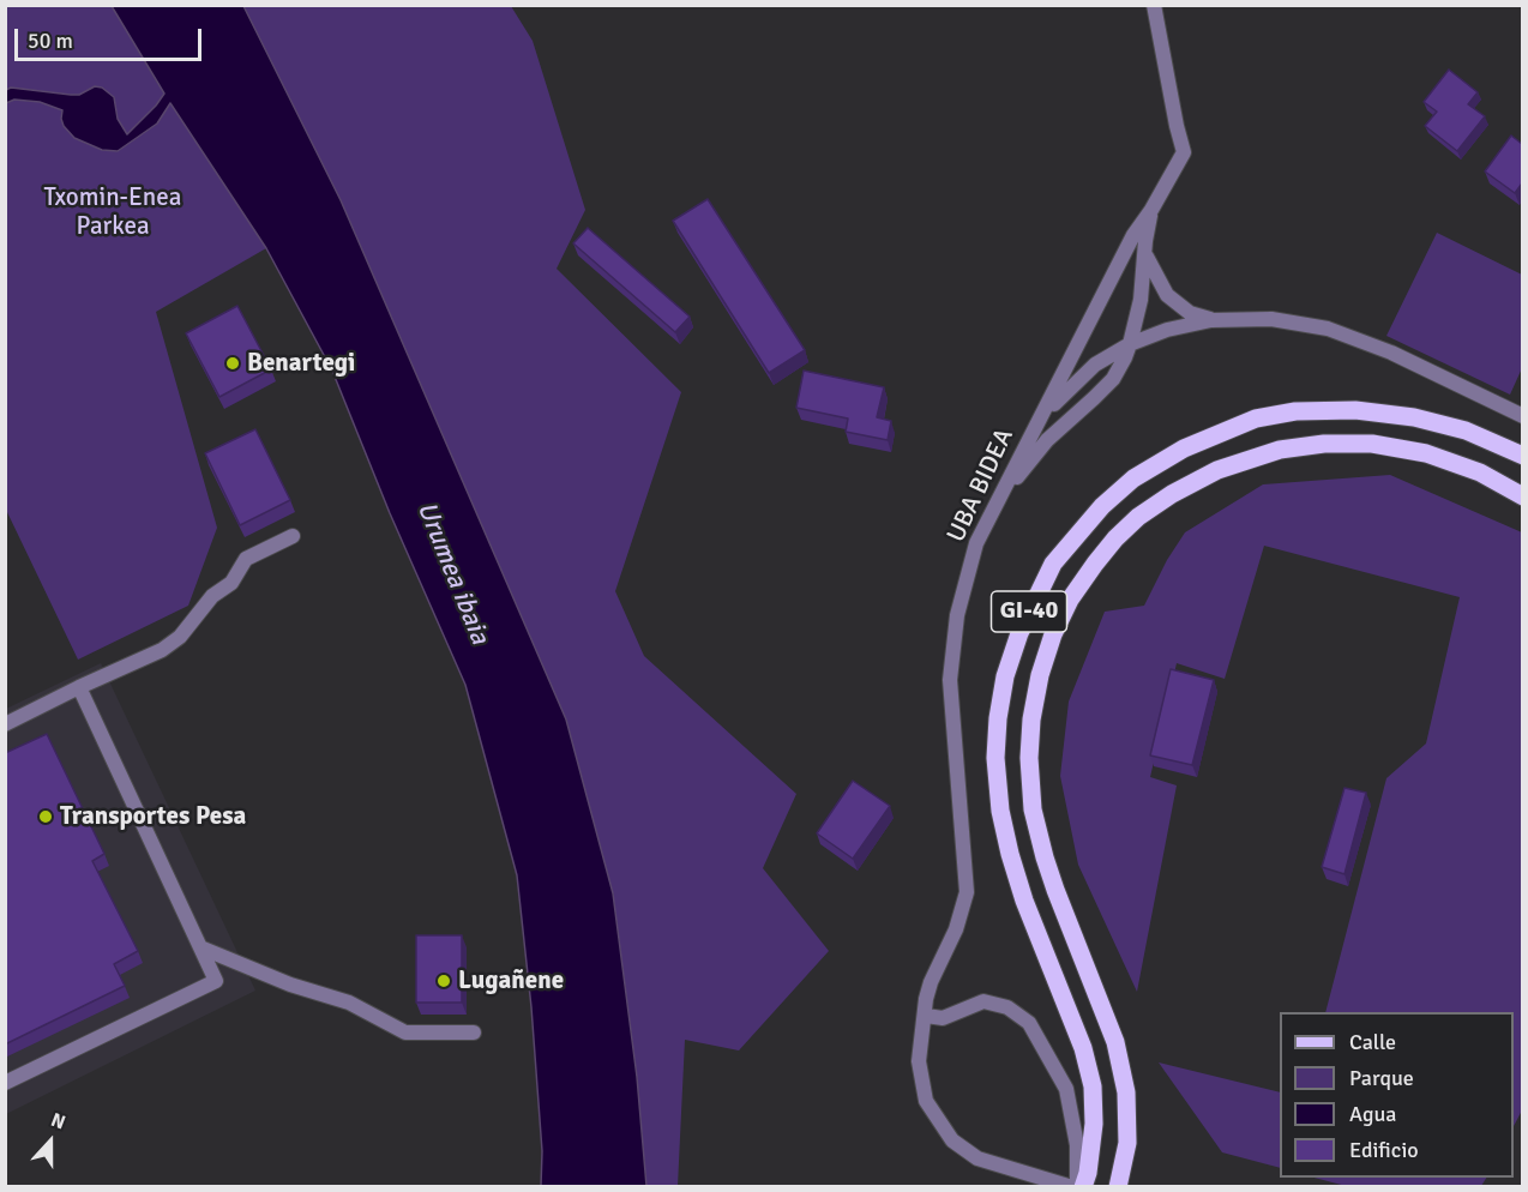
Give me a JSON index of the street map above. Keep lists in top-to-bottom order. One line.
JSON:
{"streets":{"main road":["GI-40"],"street":["UBA BIDEA"]},"water":["Urumea ibaia"],"parks":["Txomin-Enea Parkea"],"places":["Benartegi","Transportes Pesa","Lugañene"],"legend":["Calle","Parque","Agua","Edificio"],"scale_bar":"50 m","north":"top"}
